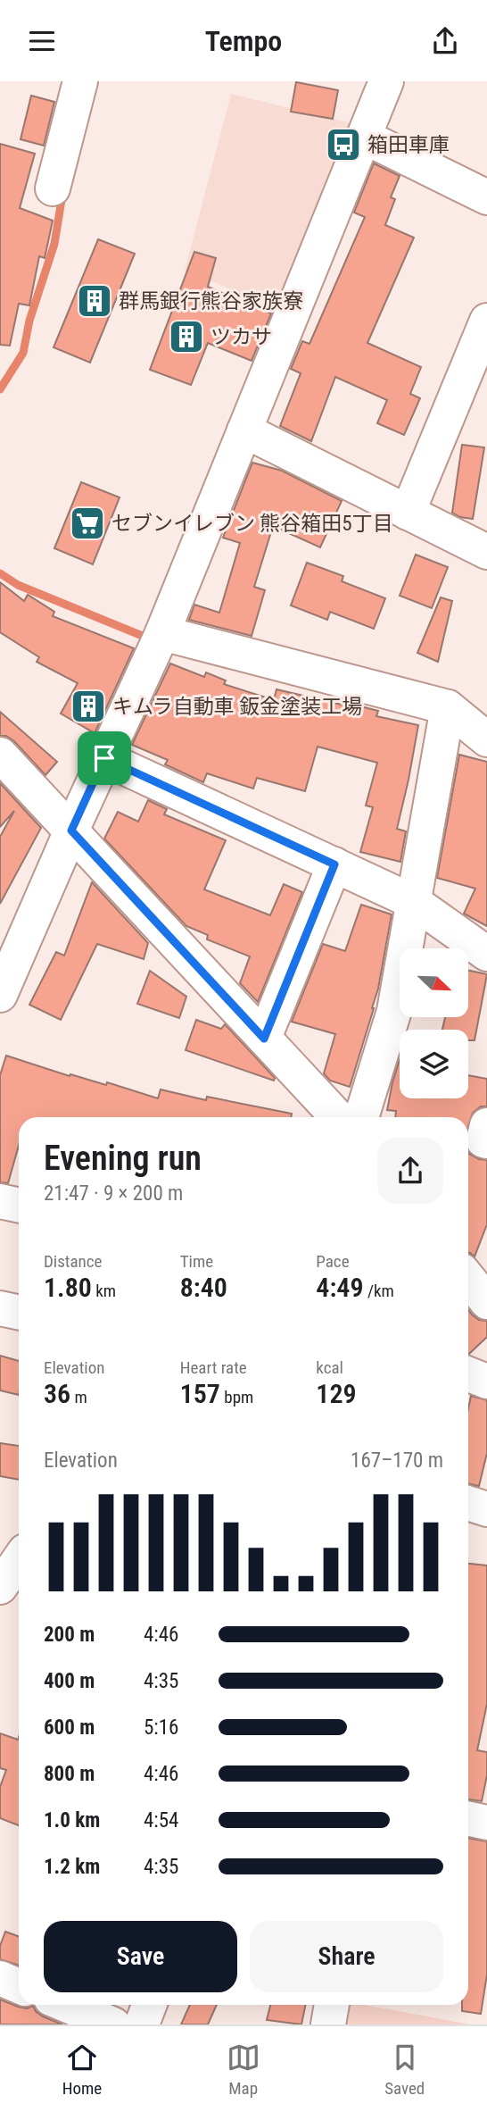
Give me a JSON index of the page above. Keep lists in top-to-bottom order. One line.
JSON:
{"places":{"bus stop":["箱田車庫"],"building":["群馬銀行熊谷家族寮","ツカサ","キムラ自動車 鈑金塗装工場"],"supermarket":["セブンイレブン 熊谷箱田5丁目"]},"north":"bottom right","page":{"header":"Tempo","heading":["Evening run","21:47 · 9 × 200 m"],"stats":[["Distance","1.80 km"],["Time","8:40"],["Pace","4:49 /km"],["Elevation","36 m"],["Heart rate","157 bpm"],["kcal","129"]],"chart":["Elevation","167–170 m"],"list":[{"name":"200 m","note":"4:46"},{"name":"400 m","note":"4:35"},{"name":"600 m","note":"5:16"},{"name":"800 m","note":"4:46"},{"name":"1.0 km","note":"4:54"},{"name":"1.2 km","note":"4:35"}],"buttons":["Save","Share"],"tabs":["Home","Map","Saved"]}}
